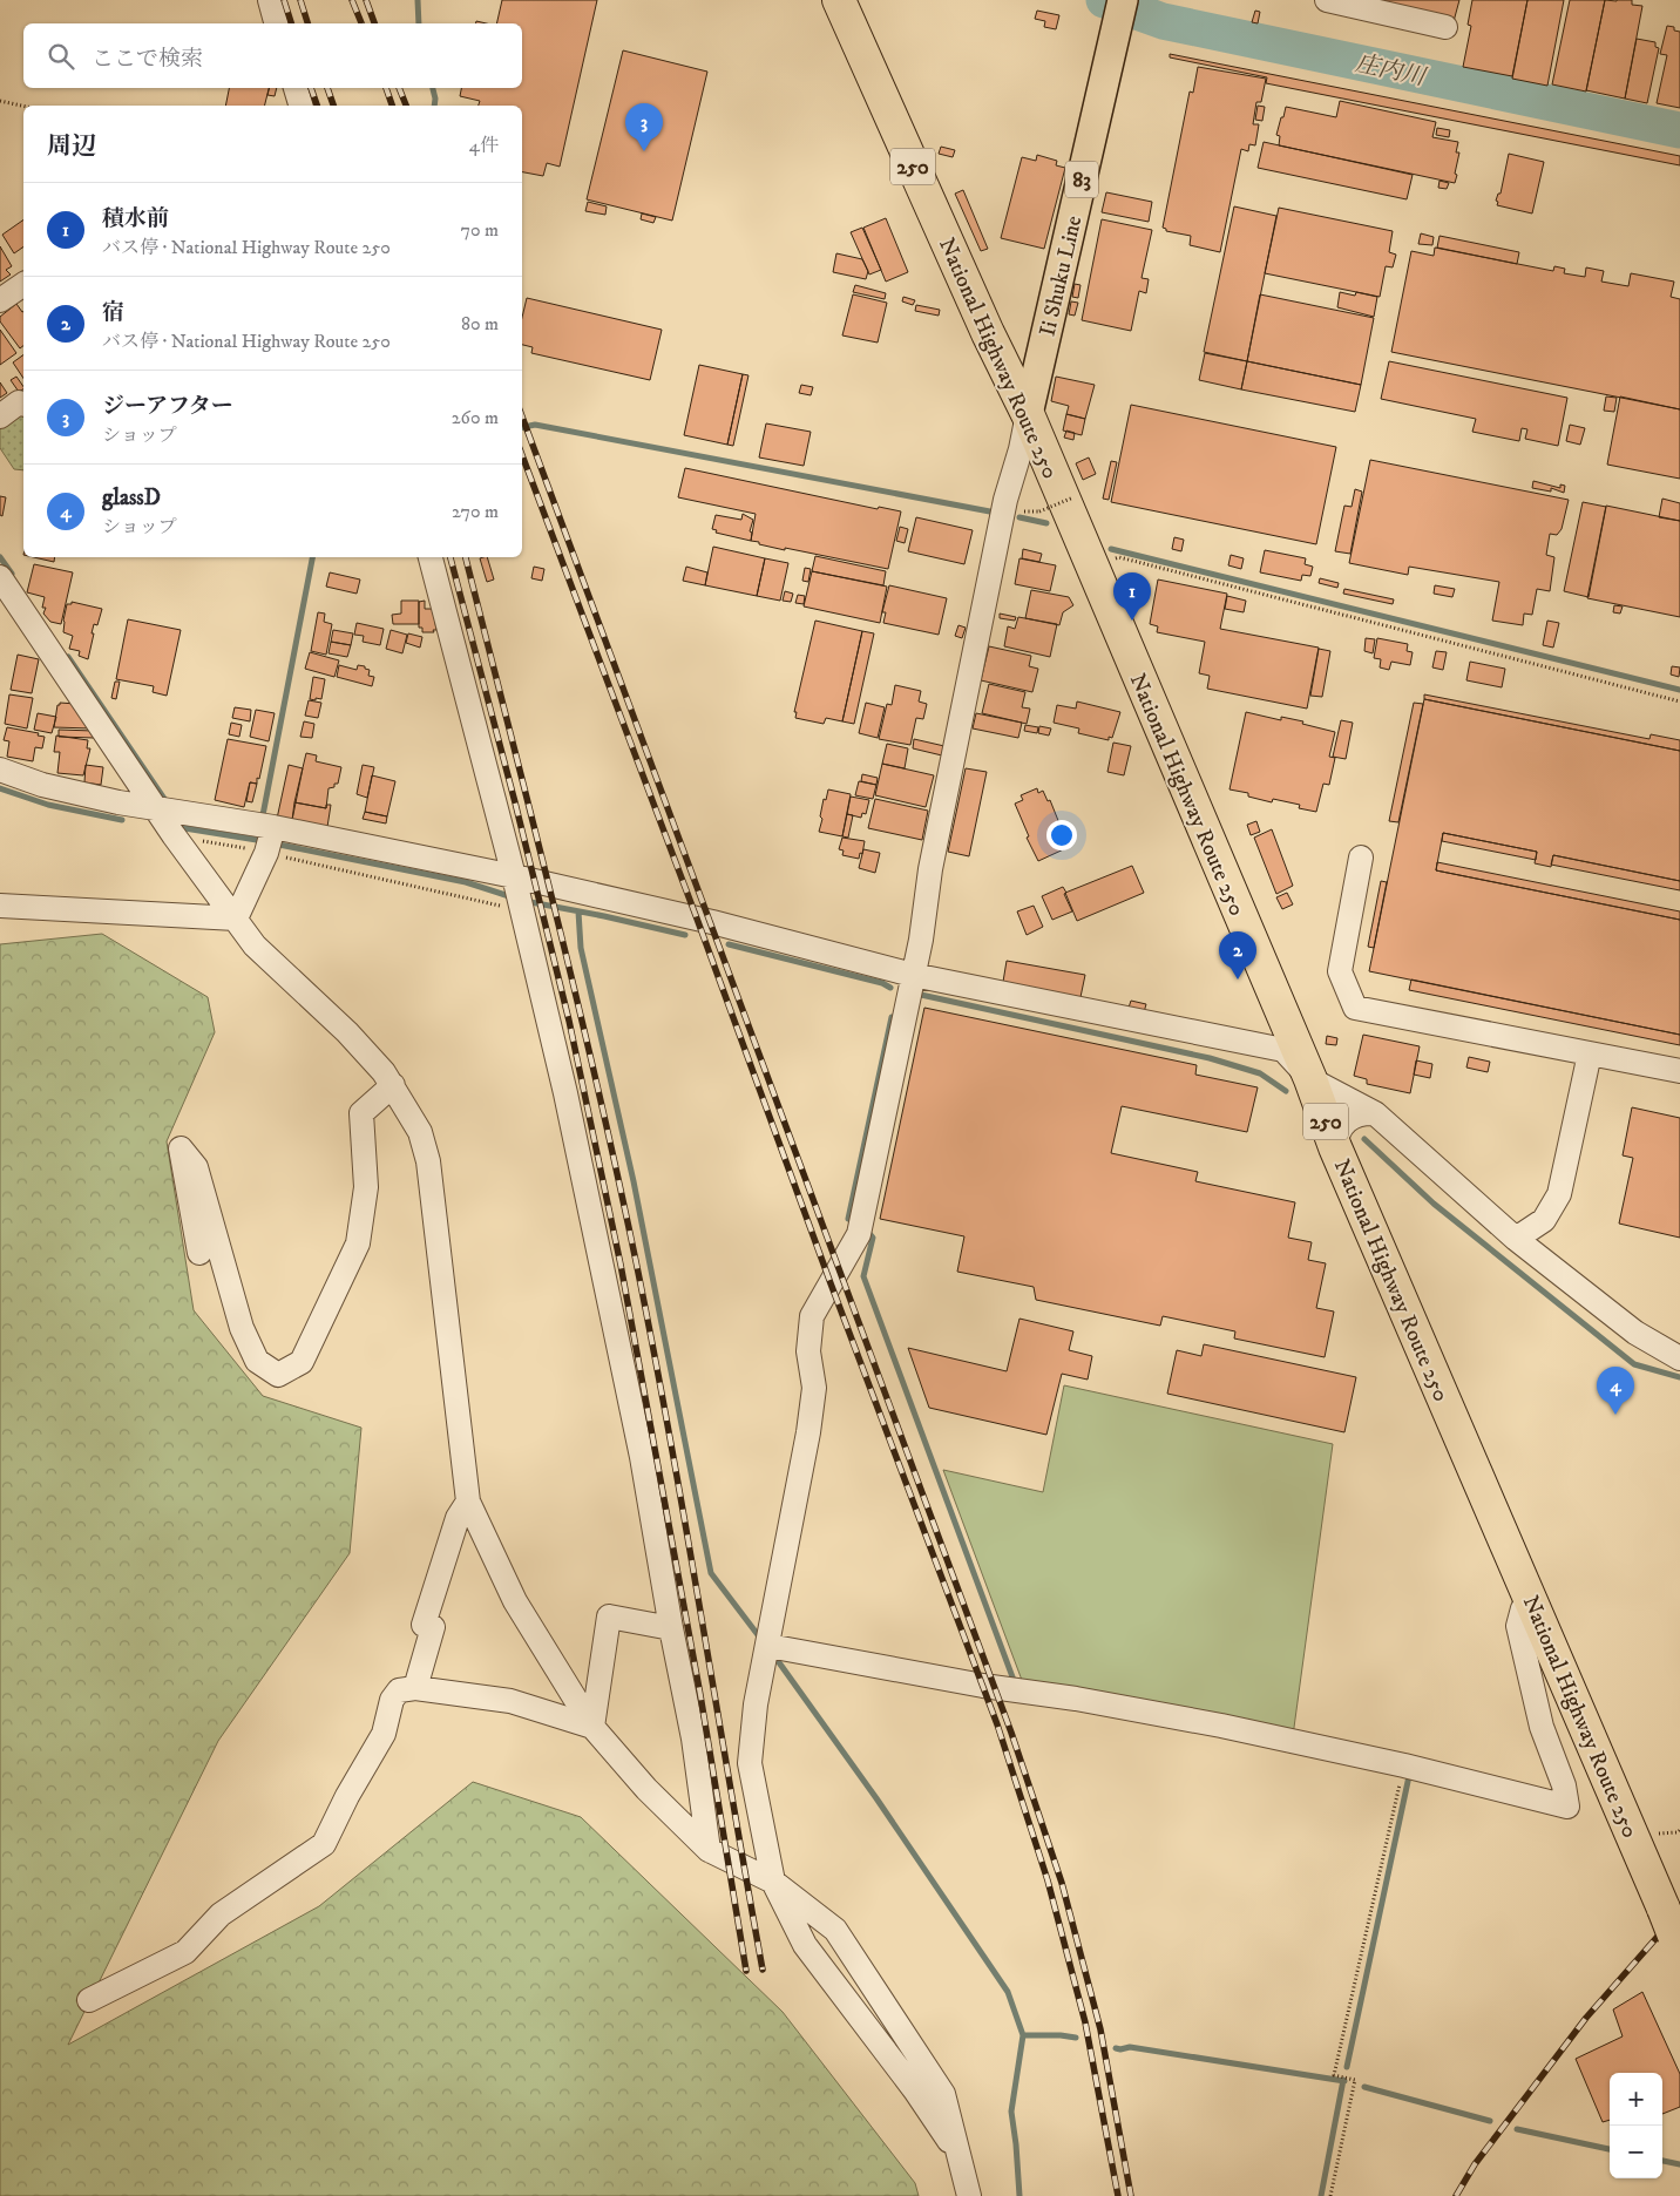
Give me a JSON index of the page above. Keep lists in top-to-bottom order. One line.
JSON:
{"streets":{"highway":["250","National Highway Route 250"],"main road":["83","Ii Shuku Line"]},"crossings":[["Ii Shuku Line","National Highway Route 250"]],"water":["庄内川"],"page":{"search":"ここで検索","pins":["3","1","2","4"],"heading":["周辺","4件"],"list":[{"mark":"1","name":"積水前","note":"バス停 · National Highway Route 250","value":"70 m"},{"mark":"2","name":"宿","note":"バス停 · National Highway Route 250","value":"80 m"},{"mark":"3","name":"ジーアフター","note":"ショップ","value":"260 m"},{"mark":"4","name":"glassD","note":"ショップ","value":"270 m"}],"map_buttons":["+","−"]}}
